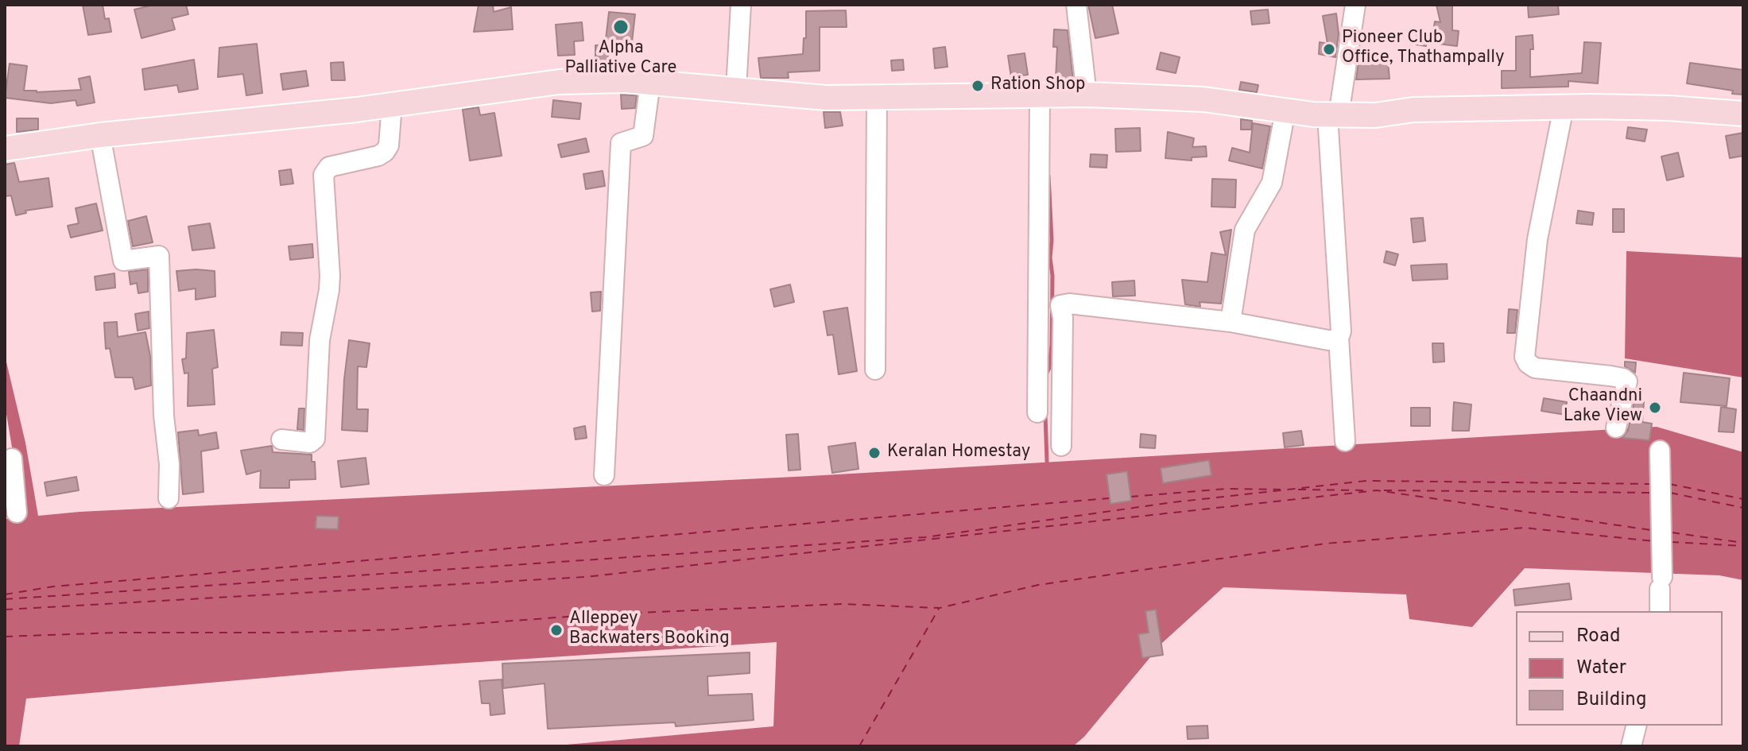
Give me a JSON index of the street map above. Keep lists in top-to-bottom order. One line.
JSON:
{"places":["Alpha Palliative Care","Pioneer Club Office, Thathampally","Ration Shop","Chaandni Lake View","Keralan Homestay","Alleppey Backwaters Booking"],"legend":["Road","Water","Building"]}
